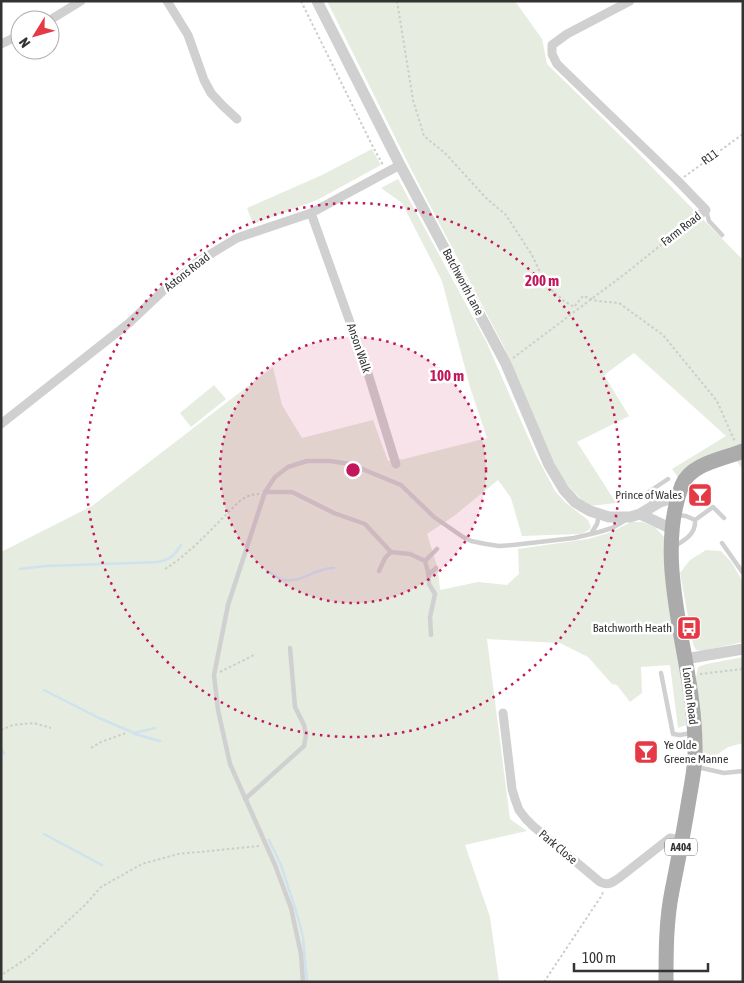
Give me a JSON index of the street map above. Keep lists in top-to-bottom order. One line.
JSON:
{"streets":{"main road":["London Road","A404"],"street":["Farm Road","Astons Road","Batchworth Lane","Anson Walk","Park Close"],"path":["R11"]},"crossings":[["R11","Farm Road"],["Astons Road","Batchworth Lane"],["Astons Road","Anson Walk"],["Batchworth Lane","London Road"],["Batchworth Lane","A404"],["London Road","A404"]],"places":{"bar":["Prince of Wales","Ye Olde Greene Manne"],"bus stop":["Batchworth Heath"]},"scale_bar":"100 m","north":"bottom left","rings":["200 m","100 m"]}
